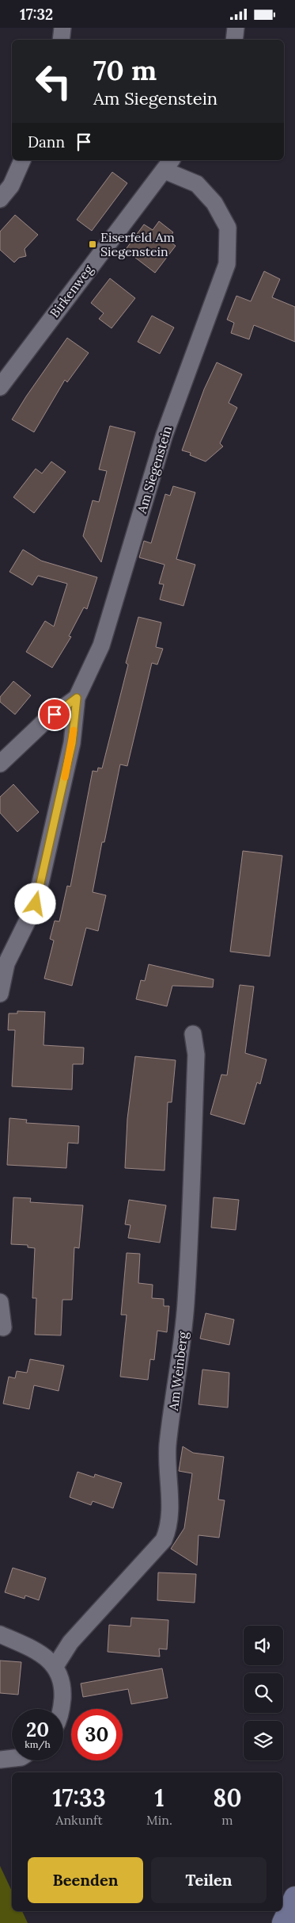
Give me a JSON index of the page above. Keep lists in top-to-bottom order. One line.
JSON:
{"streets":{"street":["Birkenweg","Am Siegenstein","Am Weinberg"]},"crossings":[["Birkenweg","Am Siegenstein"]],"places":{"transit":["Eiserfeld Am Siegenstein"]},"page":{"status":"17:32","turn":["70 m","Am Siegenstein"],"then":"Dann","speed":"20 km/h","limit":"30","eta":["17:33","Ankunft","1","Min.","80","m"],"buttons":["Beenden","Teilen"]}}
